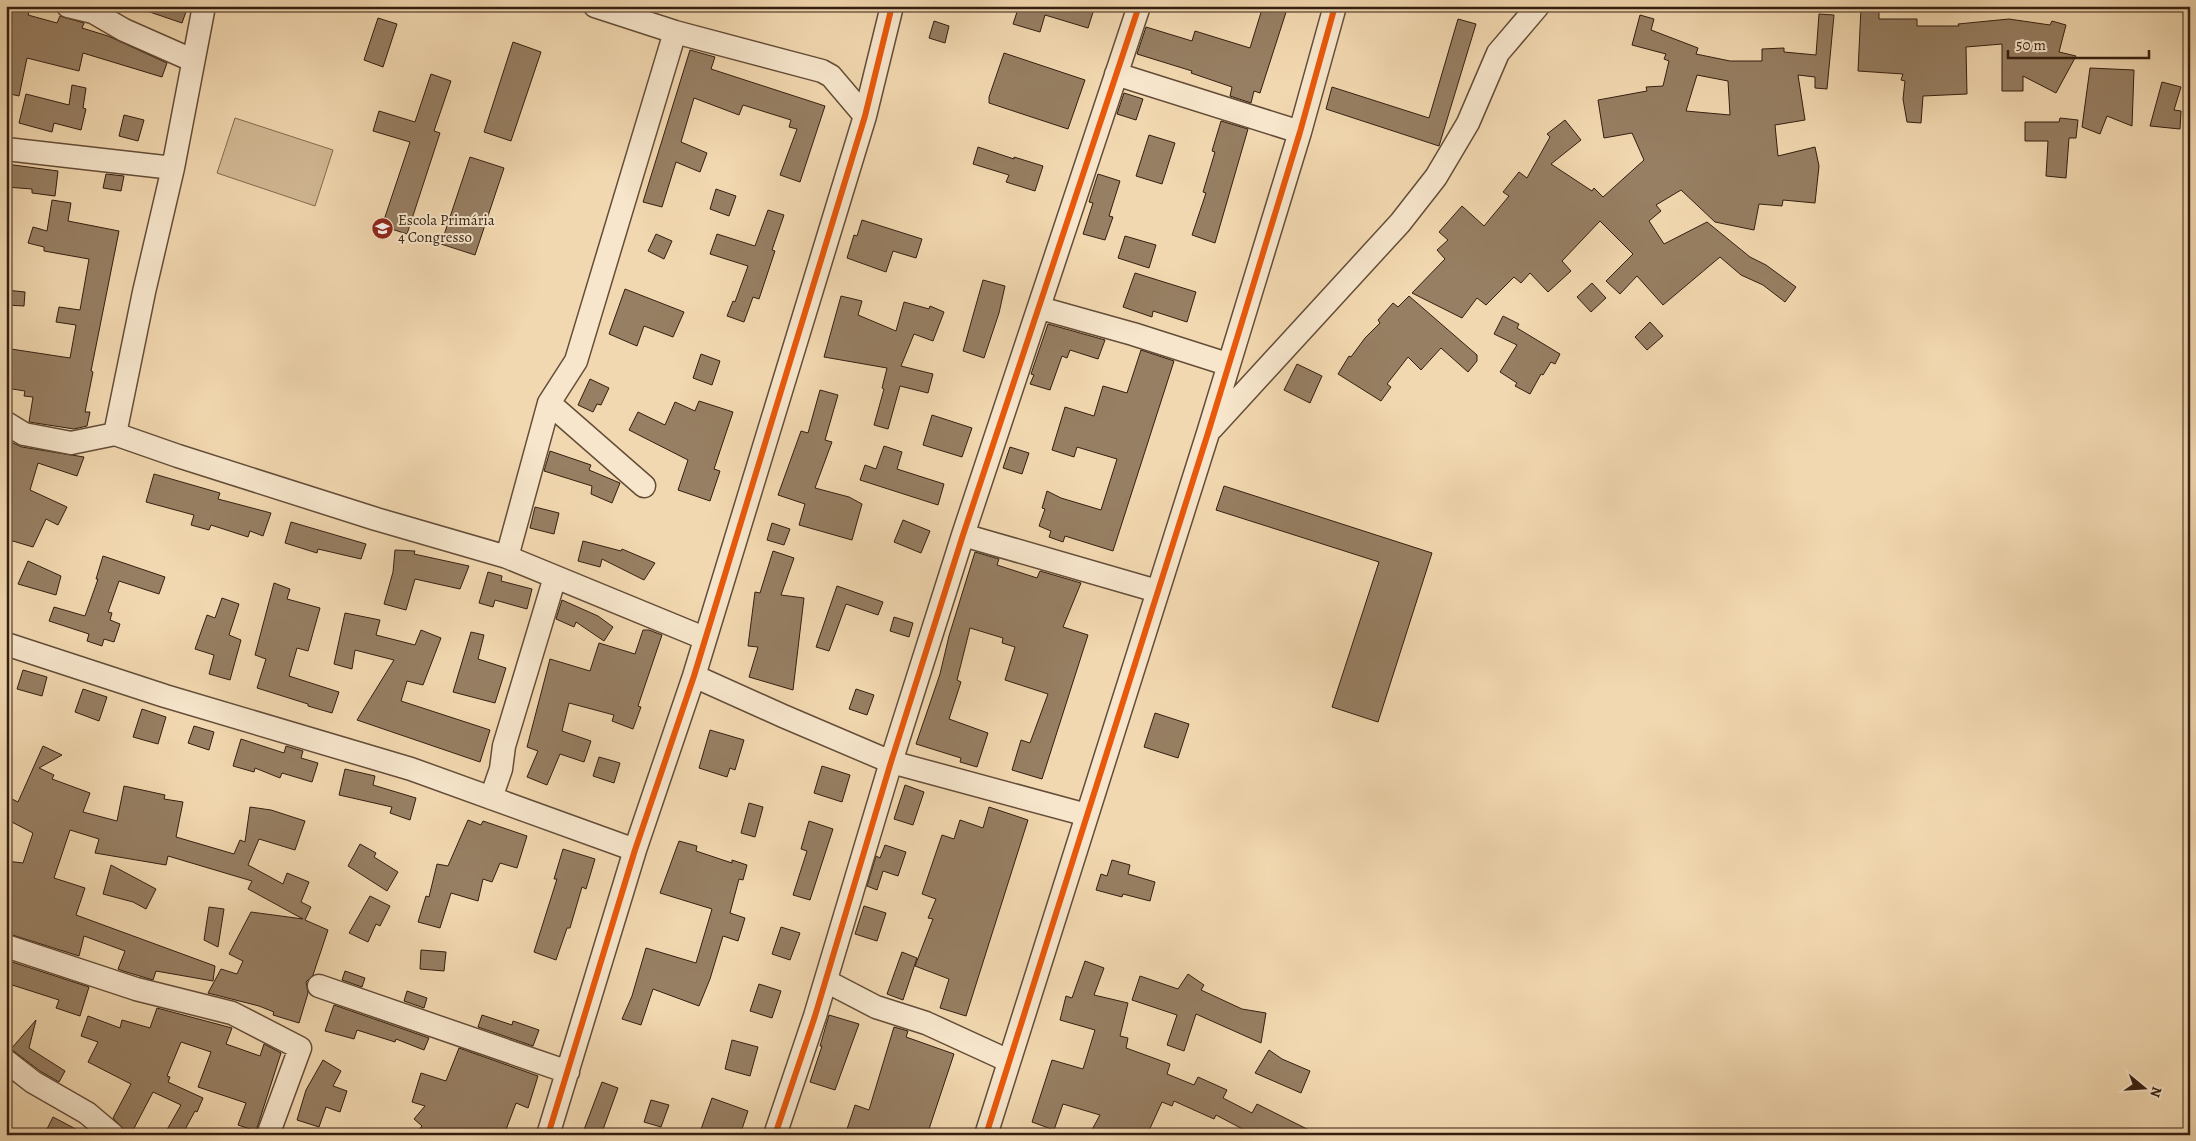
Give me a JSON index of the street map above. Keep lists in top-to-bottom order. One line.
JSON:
{"places":{"school or university":["Escola Primária 4 Congresso"]},"scale_bar":"50 m","north":"right"}
